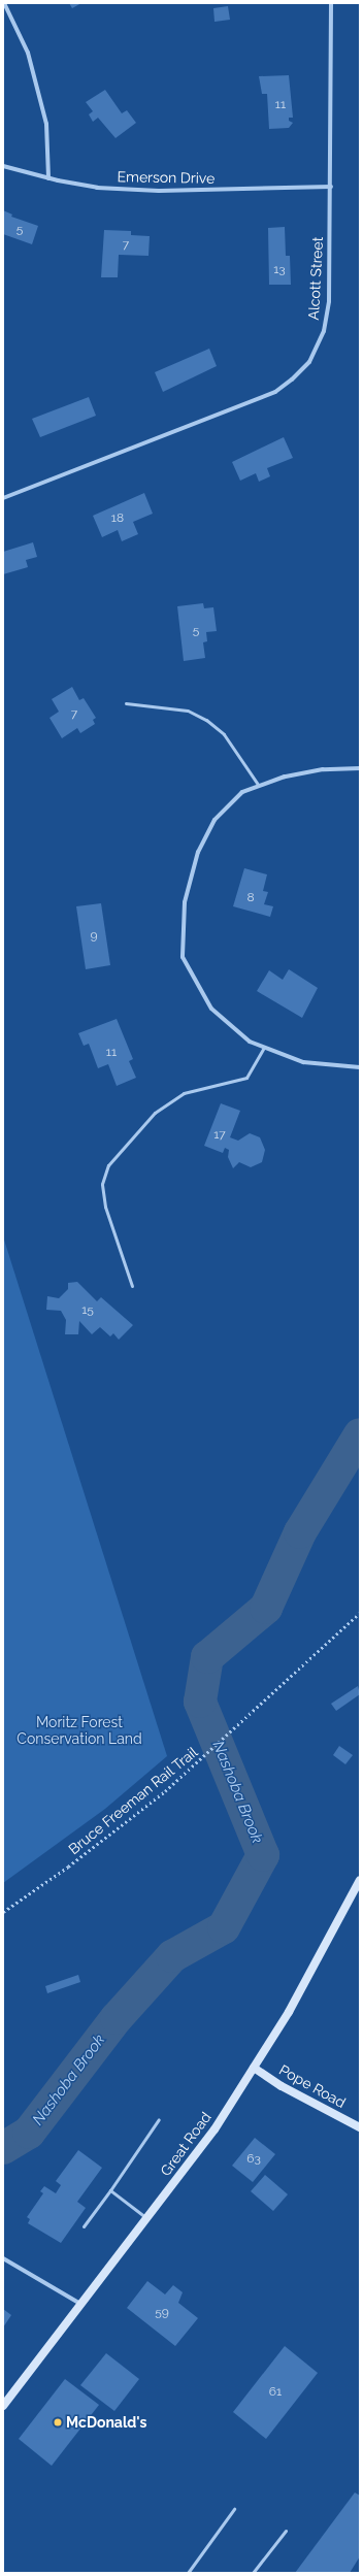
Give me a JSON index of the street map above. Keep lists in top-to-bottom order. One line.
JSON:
{"streets":{"main road":["Pope Road","Great Road"],"street":["Emerson Drive","Alcott Street"],"path":["Bruce Freeman Rail Trail"]},"crossings":[["Emerson Drive","Alcott Street"],["Pope Road","Great Road"]],"water":["Nashoba Brook"],"parks":["Moritz Forest Conservation Land"],"places":["McDonald's"],"house_numbers":["11","5","7","13","18","5","7","8","9","11","17","15","63","59","61"]}
